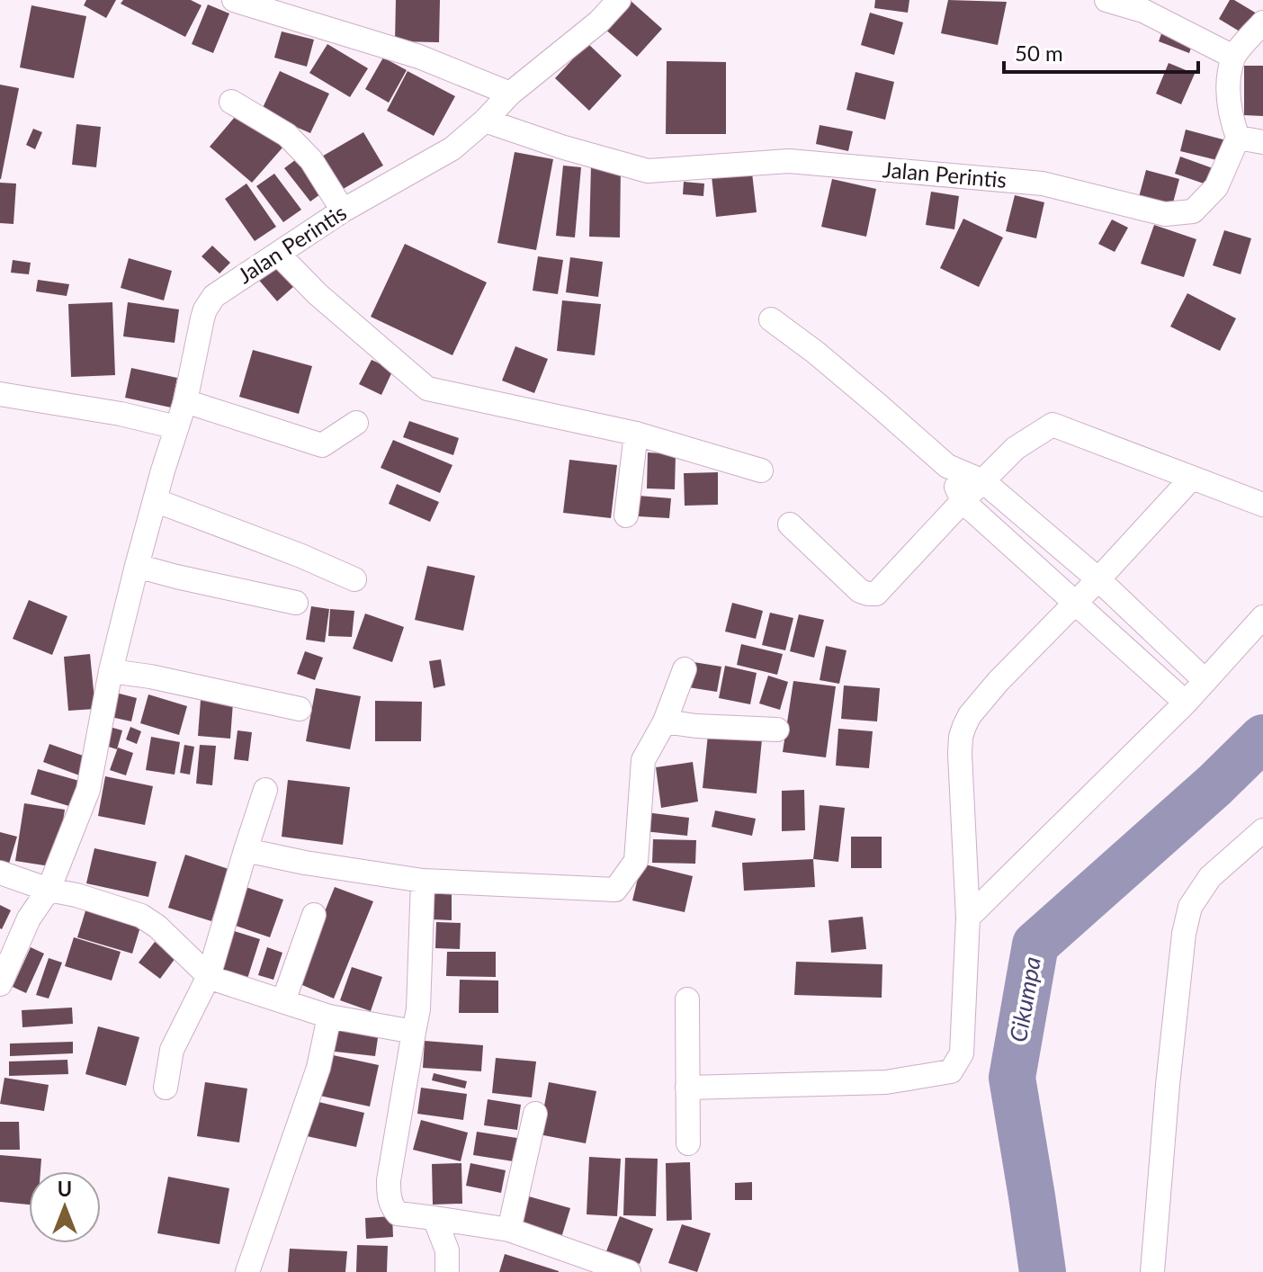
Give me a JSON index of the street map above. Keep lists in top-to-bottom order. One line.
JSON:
{"streets":{"street":["Jalan Perintis"]},"water":["Cikumpa"],"scale_bar":"50 m","north":"top"}
